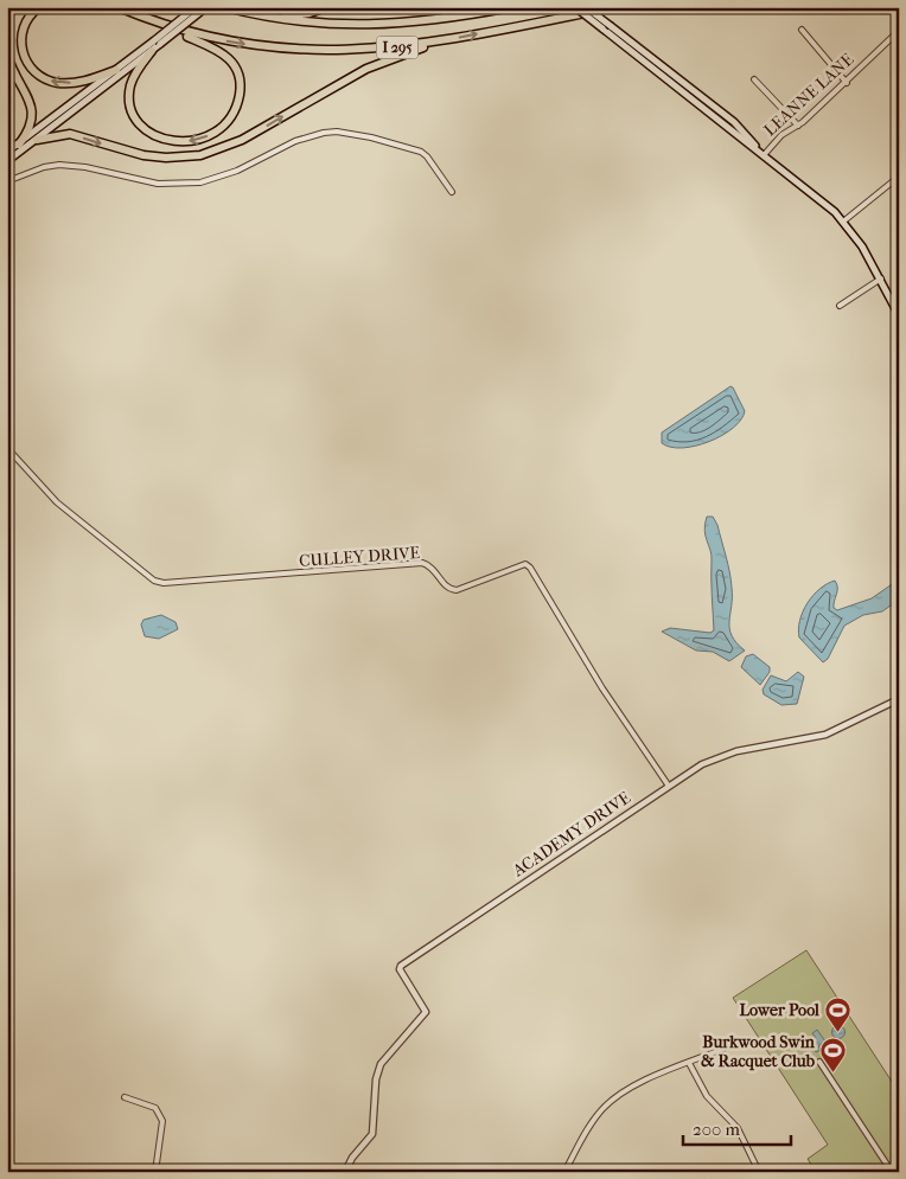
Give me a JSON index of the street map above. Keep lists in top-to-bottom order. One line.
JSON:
{"streets":{"highway":["I 295"],"street":["LEANNE LANE","CULLEY DRIVE","ACADEMY DRIVE"]},"crossings":[["CULLEY DRIVE","ACADEMY DRIVE"]],"places":{"sports":["Lower Pool","Burkwood Swin & Racquet Club"]},"scale_bar":"200 m"}
